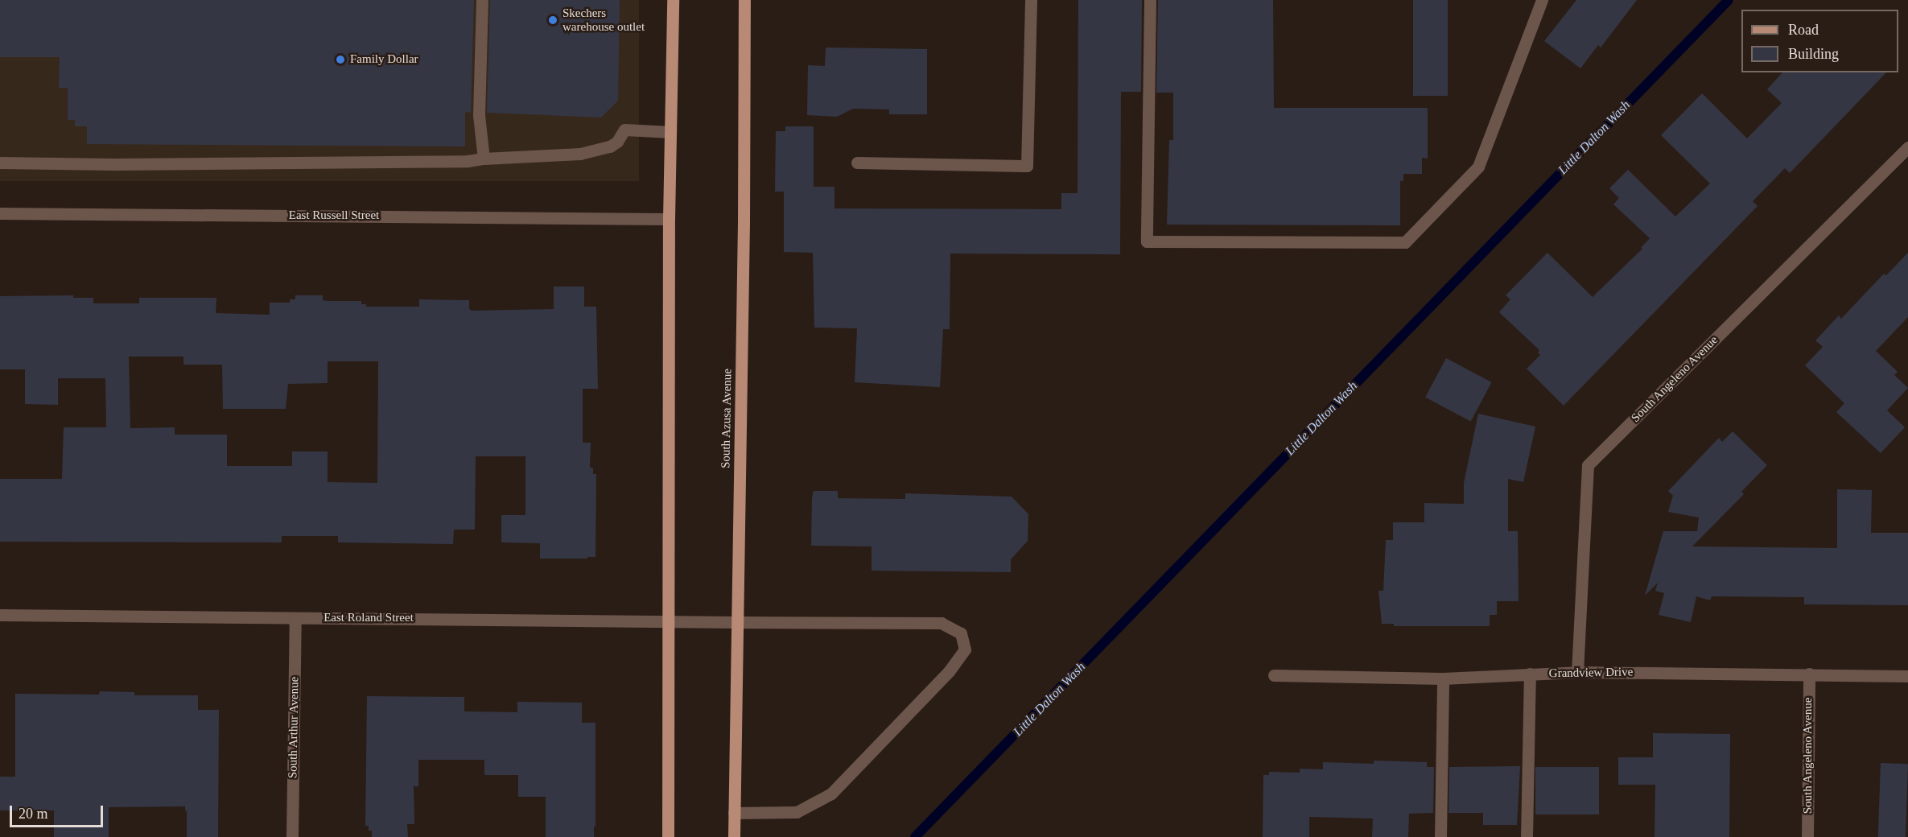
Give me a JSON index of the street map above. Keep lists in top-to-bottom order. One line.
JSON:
{"streets":{"main road":["South Azusa Avenue"],"street":["East Russell Street","South Angeleno Avenue","East Roland Street","Grandview Drive","South Arthur Avenue"]},"crossings":[["South Angeleno Avenue","Grandview Drive"],["South Azusa Avenue","East Roland Street"],["East Roland Street","South Arthur Avenue"]],"water":["Little Dalton Wash"],"places":["Skechers warehouse outlet","Family Dollar"],"legend":["Road","Building"],"scale_bar":"20 m"}
